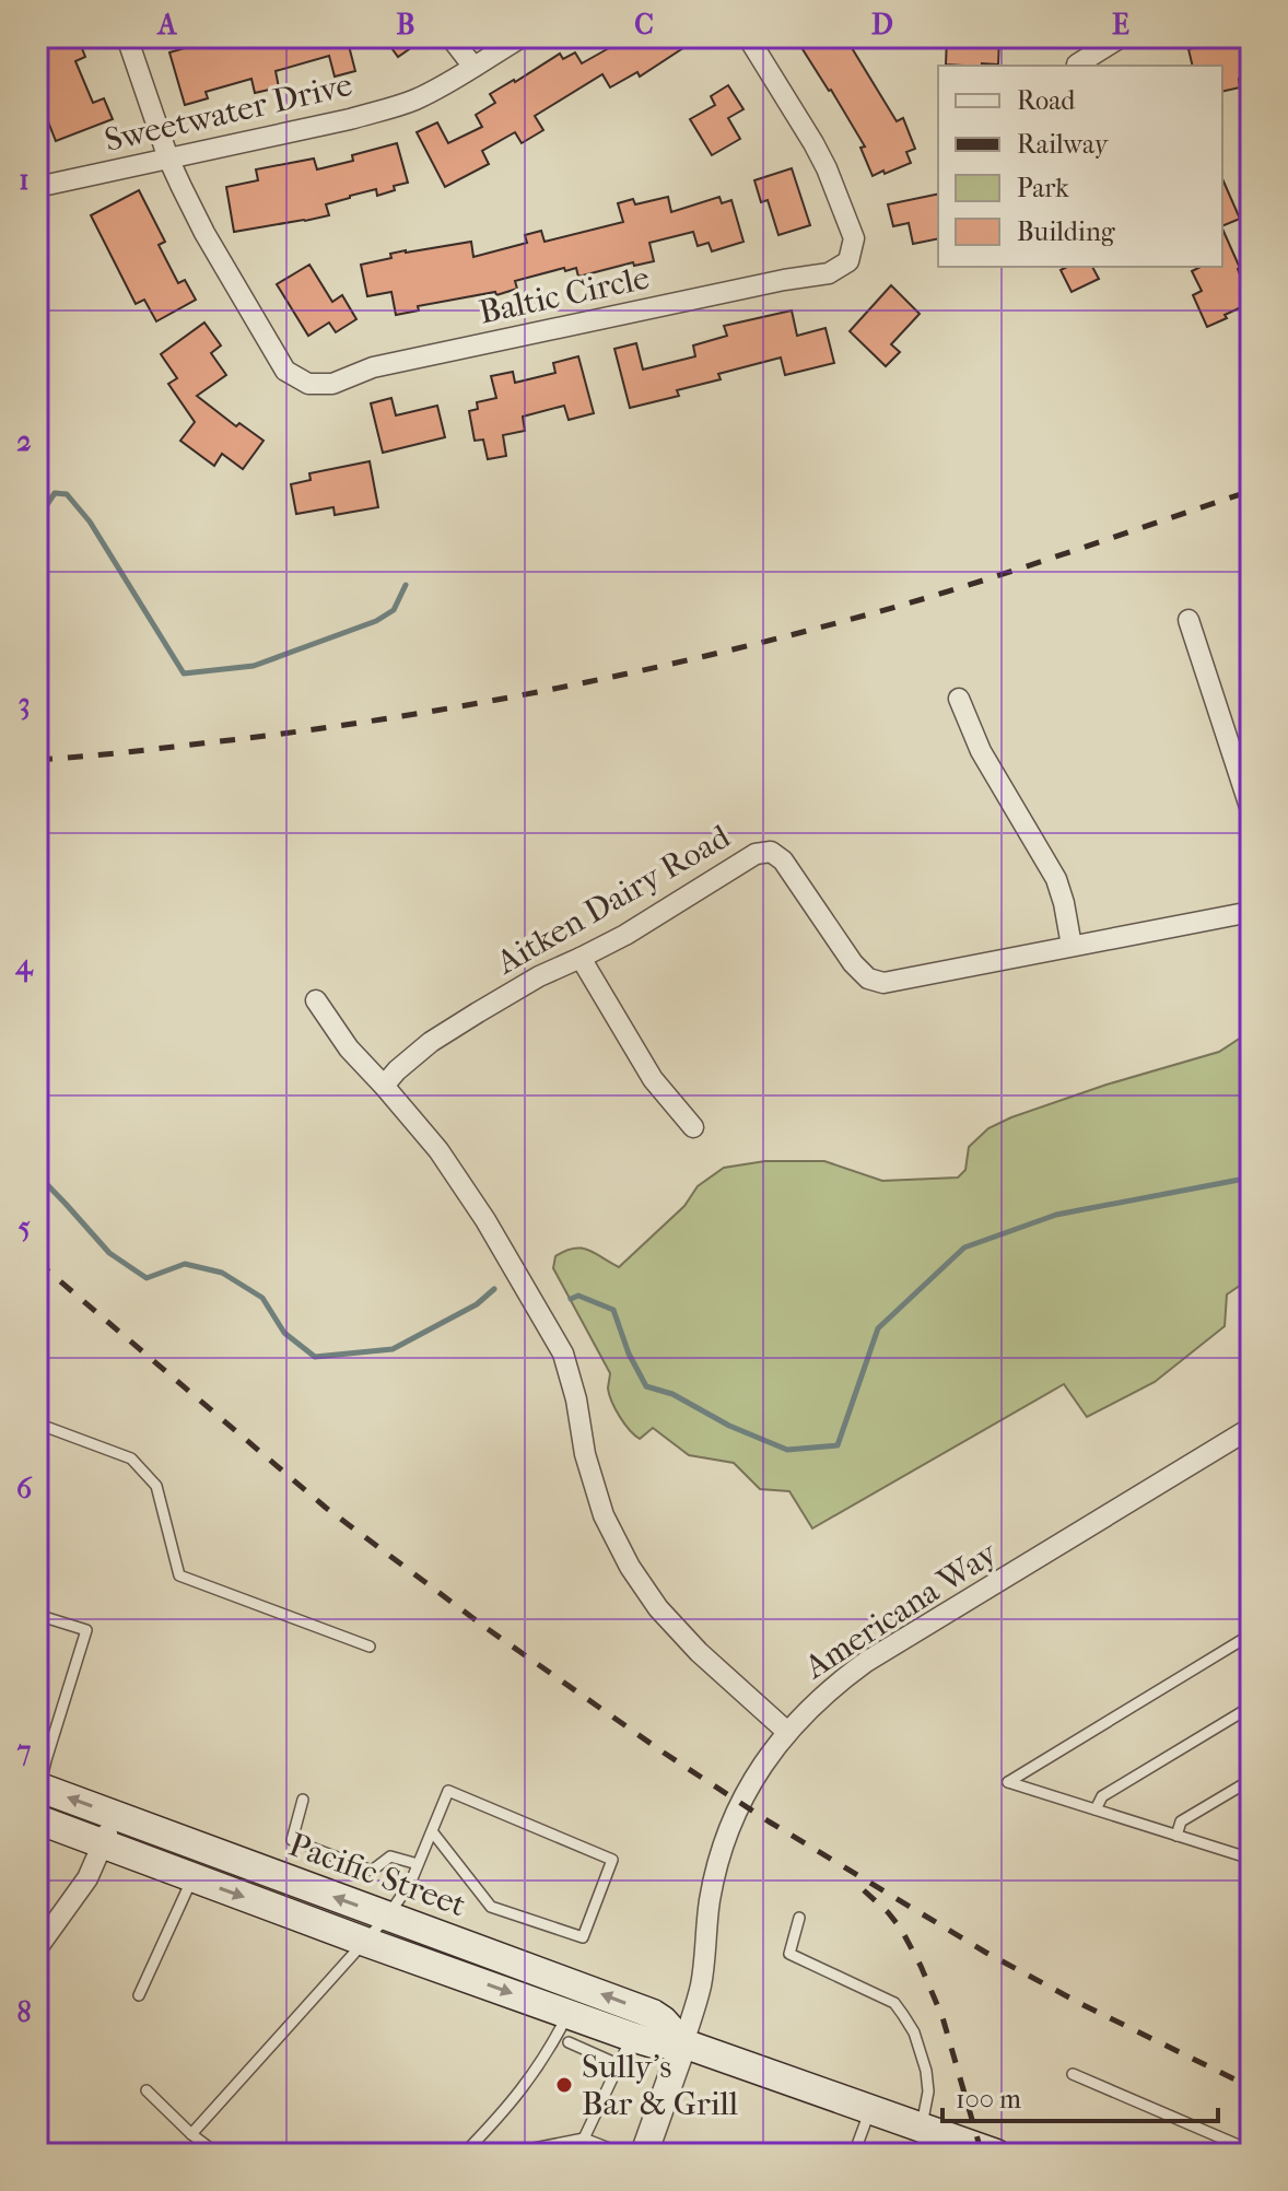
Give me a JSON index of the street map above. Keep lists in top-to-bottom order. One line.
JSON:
{"streets":{"main road":["Pacific Street"],"street":["Sweetwater Drive","Baltic Circle","Aitken Dairy Road","Americana Way"]},"crossings":[["Sweetwater Drive","Baltic Circle"],["Americana Way","Pacific Street"]],"places":["Sully's Bar & Grill"],"legend":["Road","Railway","Park","Building"],"scale_bar":"100 m","grid":{"columns":["A","B","C","D","E"],"rows":["1","2","3","4","5","6","7","8"]}}
